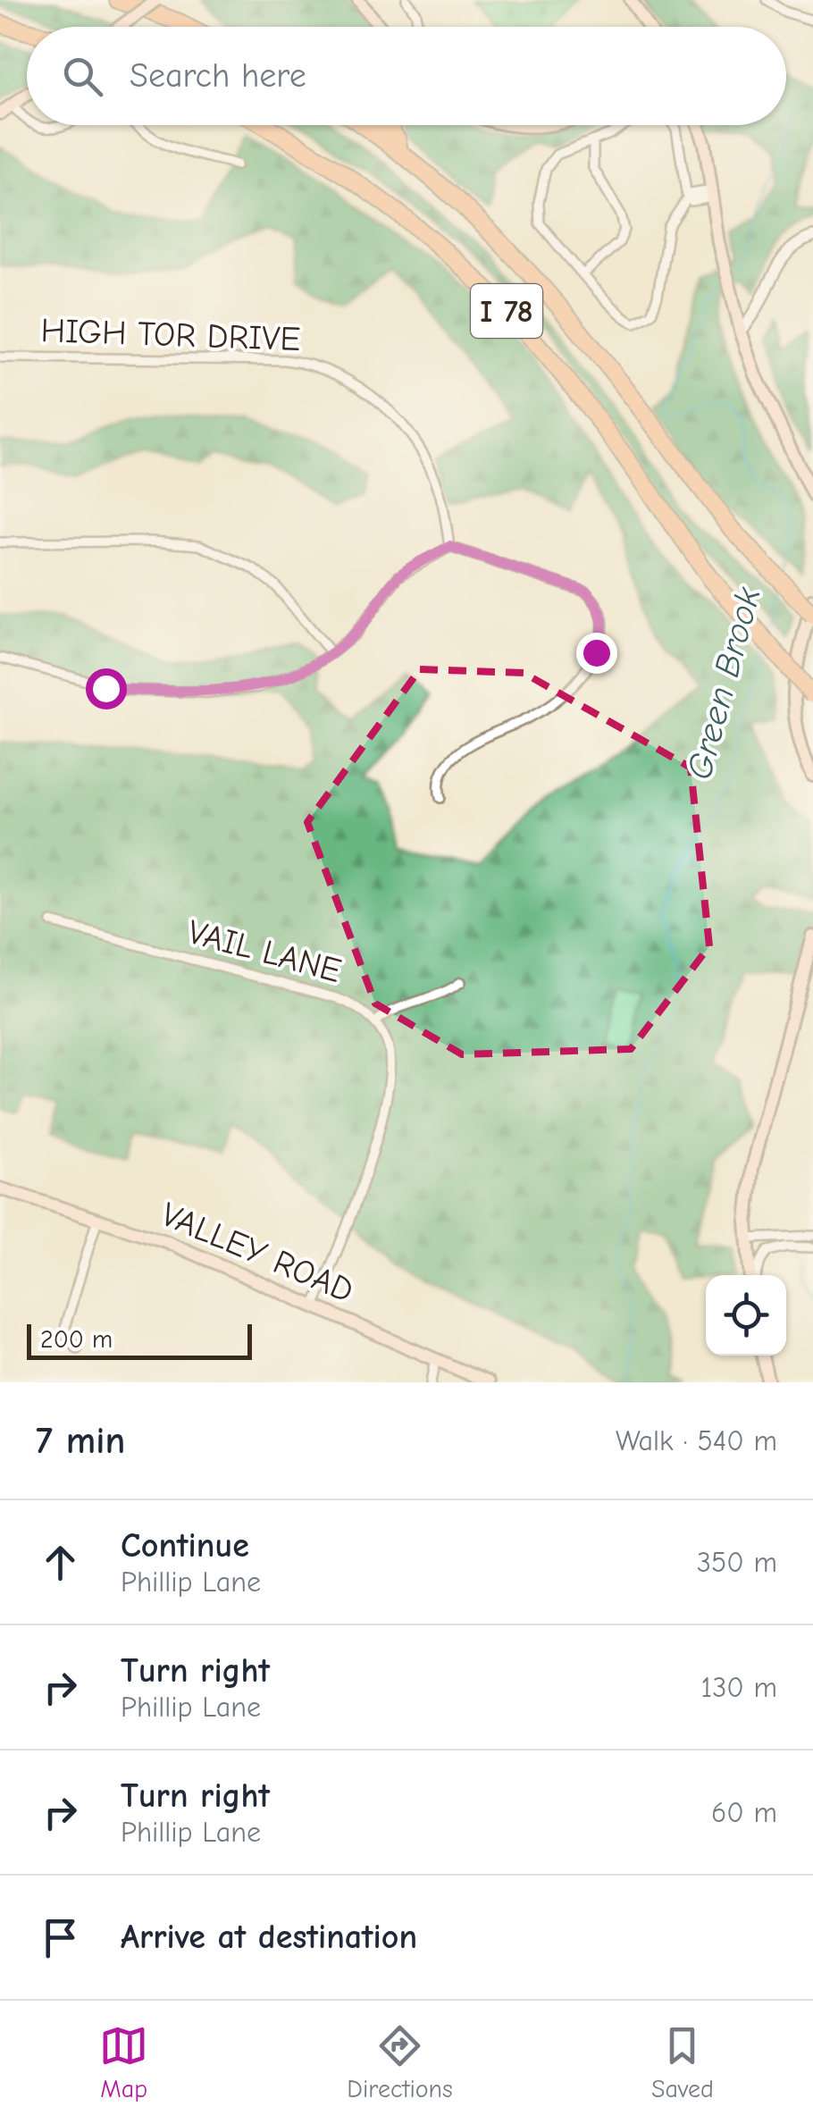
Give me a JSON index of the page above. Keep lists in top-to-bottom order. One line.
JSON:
{"streets":{"highway":["I 78"],"main road":["VALLEY ROAD"],"street":["HIGH TOR DRIVE","VAIL LANE"]},"water":["Green Brook"],"scale_bar":"200 m","page":{"search":"Search here","scale":"200 m","heading":["7 min","Walk · 540 m"],"list":[["Continue","Phillip Lane","350 m"],["Turn right","Phillip Lane","130 m"],["Turn right","Phillip Lane","60 m"],"Arrive at destination"],"nav":["Map","Directions","Saved"]}}
